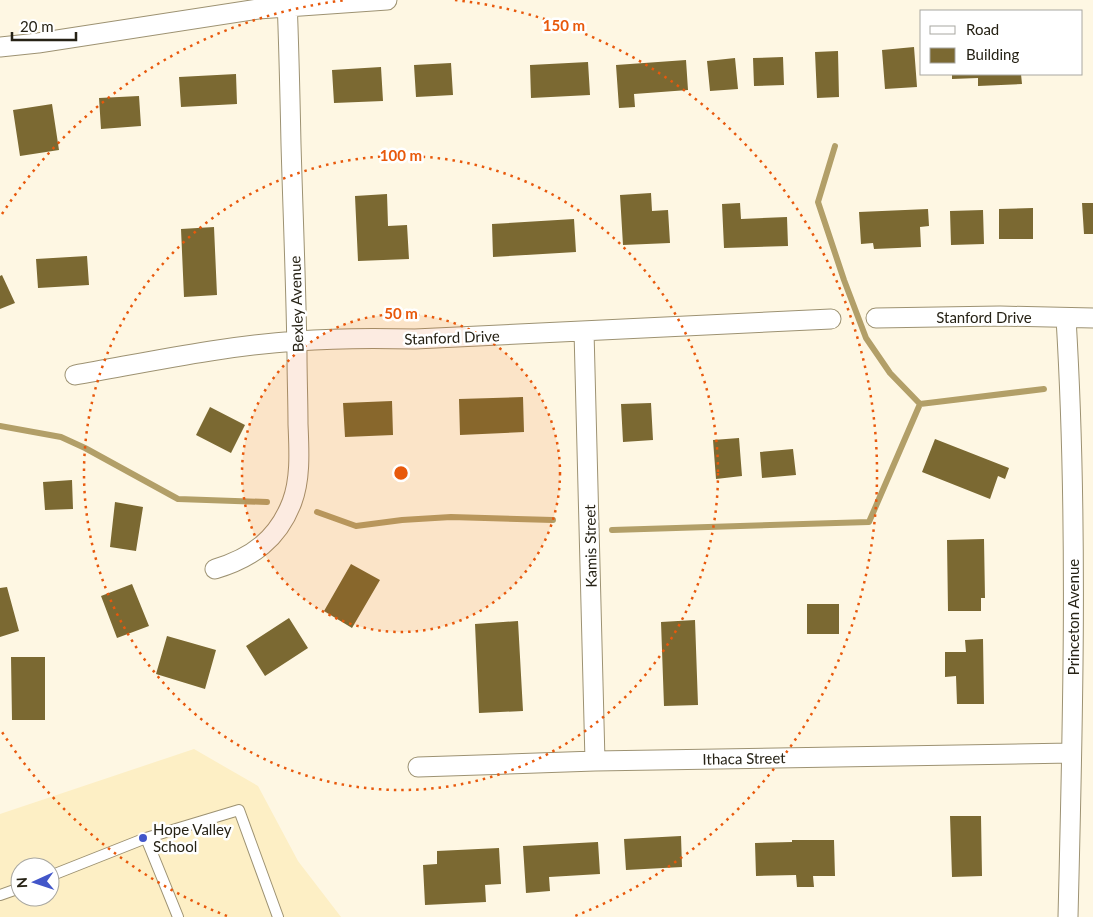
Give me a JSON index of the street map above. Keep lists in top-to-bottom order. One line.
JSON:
{"streets":{"street":["Bexley Avenue","Stanford Drive","Kamis Street","Princeton Avenue","Ithaca Street"]},"crossings":[["Bexley Avenue","Stanford Drive"],["Stanford Drive","Kamis Street"],["Stanford Drive","Princeton Avenue"],["Kamis Street","Ithaca Street"],["Princeton Avenue","Ithaca Street"]],"places":["Hope Valley School"],"legend":["Road","Building"],"scale_bar":"20 m","north":"left","rings":["150 m","100 m","50 m"]}
